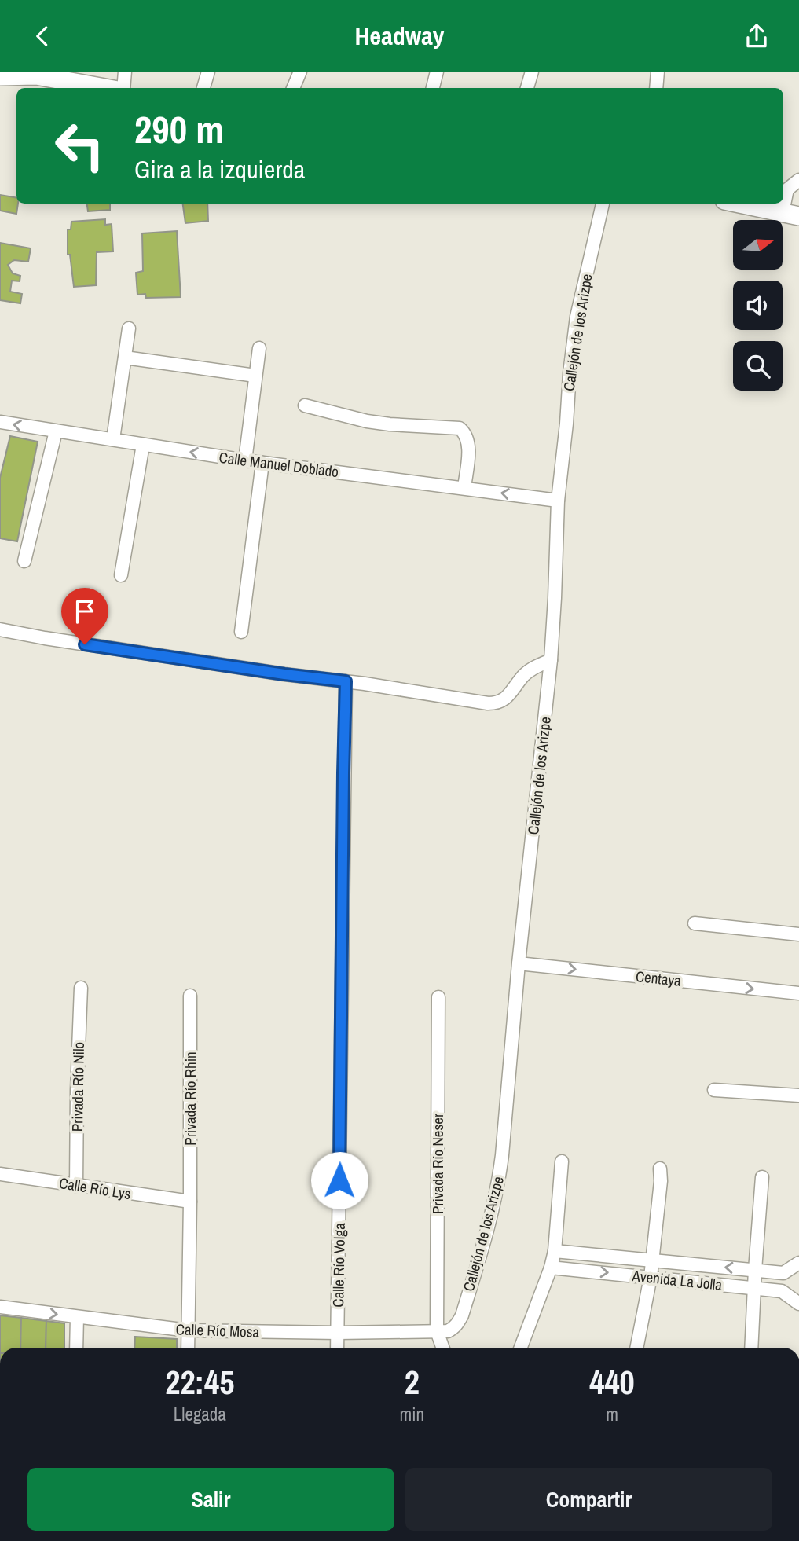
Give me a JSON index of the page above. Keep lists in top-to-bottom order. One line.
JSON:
{"streets":{"street":["Callejón de los Arizpe","Calle Manuel Doblado","Centaya","Privada Río Nilo","Privada Río Rhin","Privada Río Neser","Calle Río Lys","Calle Río Volga","Avenida La Jolla","Calle Río Mosa"]},"crossings":[["Callejón de los Arizpe","Calle Manuel Doblado"],["Callejón de los Arizpe","Centaya"],["Callejón de los Arizpe","Privada Río Neser"],["Callejón de los Arizpe","Calle Río Mosa"],["Privada Río Nilo","Calle Río Lys"],["Privada Río Rhin","Calle Río Lys"],["Privada Río Rhin","Calle Río Mosa"],["Privada Río Neser","Calle Río Mosa"],["Calle Río Volga","Calle Río Mosa"]],"north":"right","page":{"header":"Headway","turn":["290 m","Gira a la izquierda"],"eta":["22:45","Llegada","2","min","440","m"],"buttons":["Salir","Compartir"]}}
